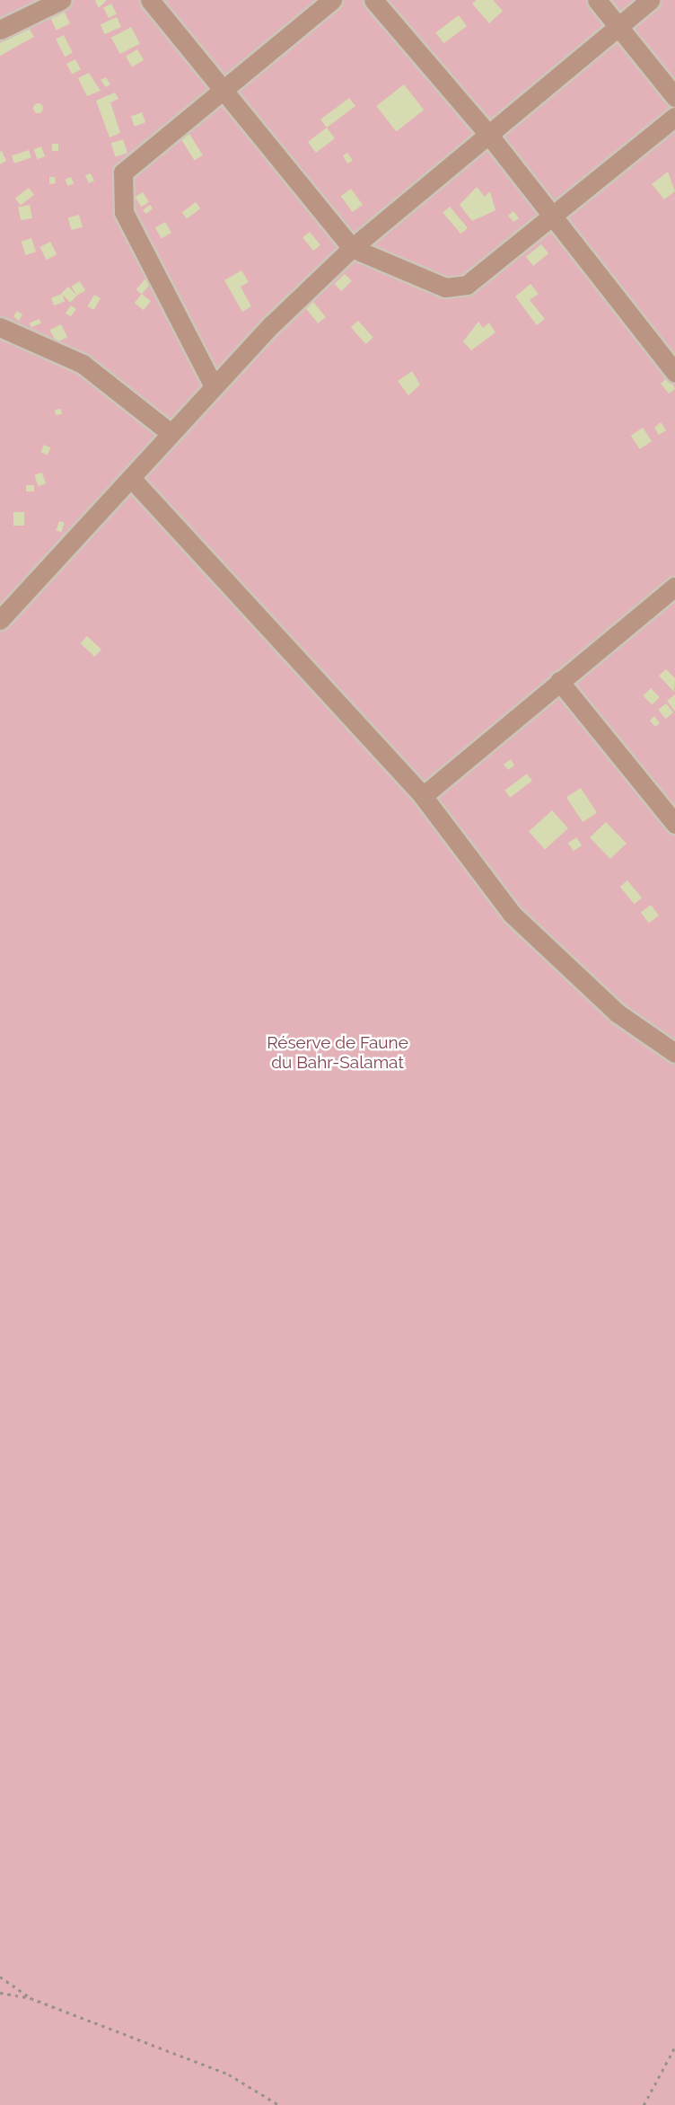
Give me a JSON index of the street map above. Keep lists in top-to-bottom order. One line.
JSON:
{"parks":["Réserve de Faune du Bahr-Salamat"]}
